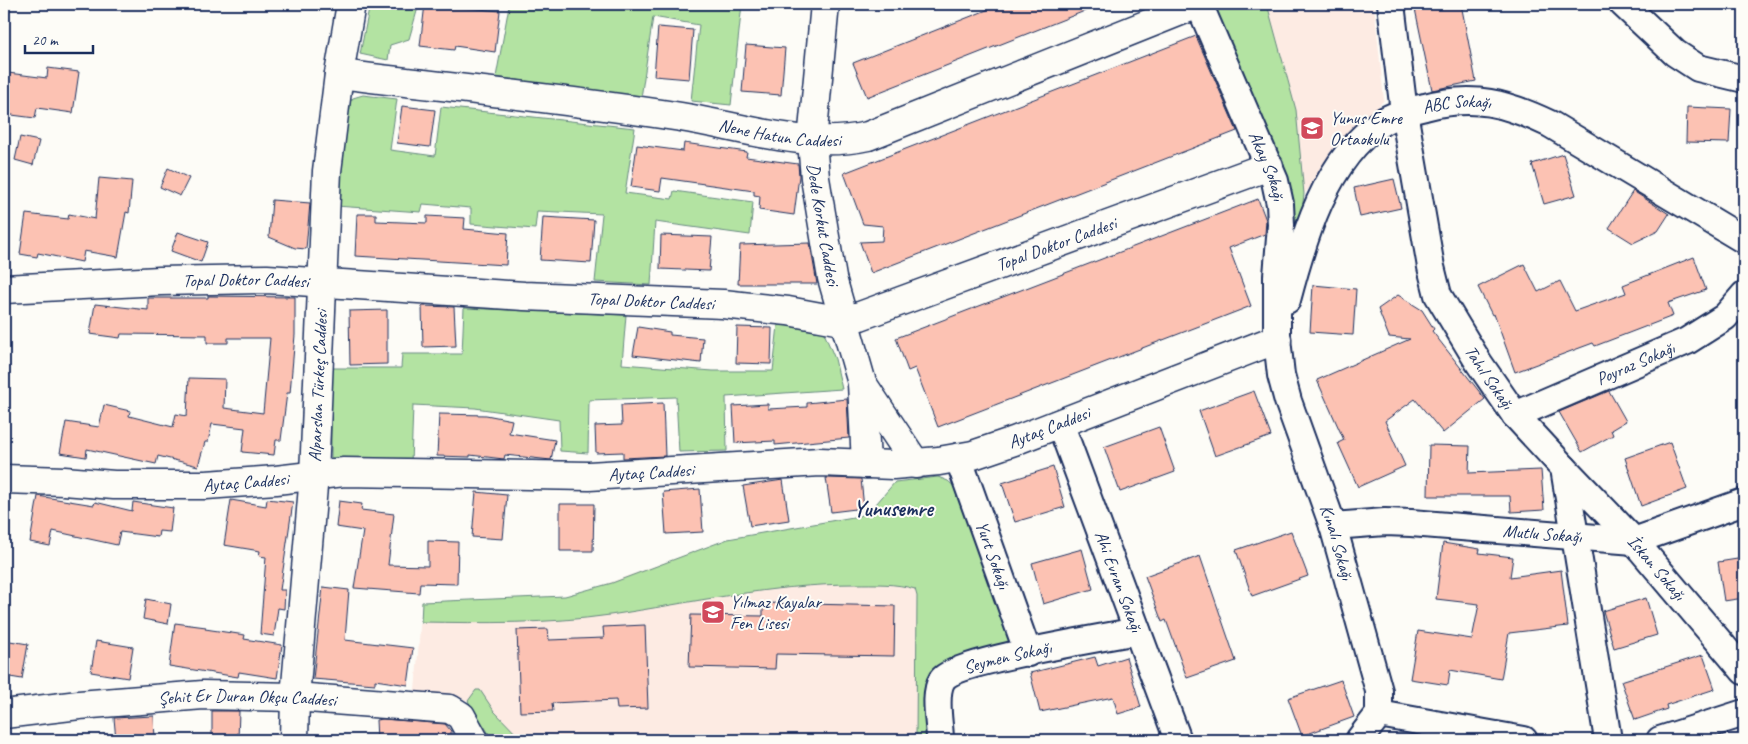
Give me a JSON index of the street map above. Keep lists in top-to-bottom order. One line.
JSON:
{"streets":{"street":["ABC Sokağı","Nene Hatun Caddesi","Akay Sokağı","Dede Korkut Caddesi","Topal Doktor Caddesi","Poyraz Sokağı","Tahıl Sokağı","Alparslan Türkeş Caddesi","Aytaç Caddesi","Mutlu Sokağı","Kınalı Sokağı","Yurt Sokağı","İskan Sokağı","Ahi Evran Sokağı","Seymen Sokağı","Şehit Er Duran Okçu Caddesi"]},"crossings":[["ABC Sokağı","Akay Sokağı"],["ABC Sokağı","Tahıl Sokağı"],["ABC Sokağı","Aytaç Caddesi"],["ABC Sokağı","Kınalı Sokağı"],["Nene Hatun Caddesi","Akay Sokağı"],["Nene Hatun Caddesi","Dede Korkut Caddesi"],["Nene Hatun Caddesi","Alparslan Türkeş Caddesi"],["Akay Sokağı","Topal Doktor Caddesi"],["Akay Sokağı","Aytaç Caddesi"],["Akay Sokağı","Kınalı Sokağı"],["Dede Korkut Caddesi","Topal Doktor Caddesi"],["Dede Korkut Caddesi","Aytaç Caddesi"],["Topal Doktor Caddesi","Alparslan Türkeş Caddesi"],["Poyraz Sokağı","Tahıl Sokağı"],["Tahıl Sokağı","İskan Sokağı"],["Alparslan Türkeş Caddesi","Aytaç Caddesi"],["Alparslan Türkeş Caddesi","Şehit Er Duran Okçu Caddesi"],["Aytaç Caddesi","Kınalı Sokağı"],["Aytaç Caddesi","Yurt Sokağı"],["Aytaç Caddesi","Ahi Evran Sokağı"],["Mutlu Sokağı","Kınalı Sokağı"],["Mutlu Sokağı","İskan Sokağı"],["Yurt Sokağı","Seymen Sokağı"],["Ahi Evran Sokağı","Seymen Sokağı"]],"districts":["Yunusemre"],"places":{"school or university":["Yunus Emre Ortaokulu","Yılmaz Kayalar Fen Lisesi"]},"scale_bar":"20 m"}
